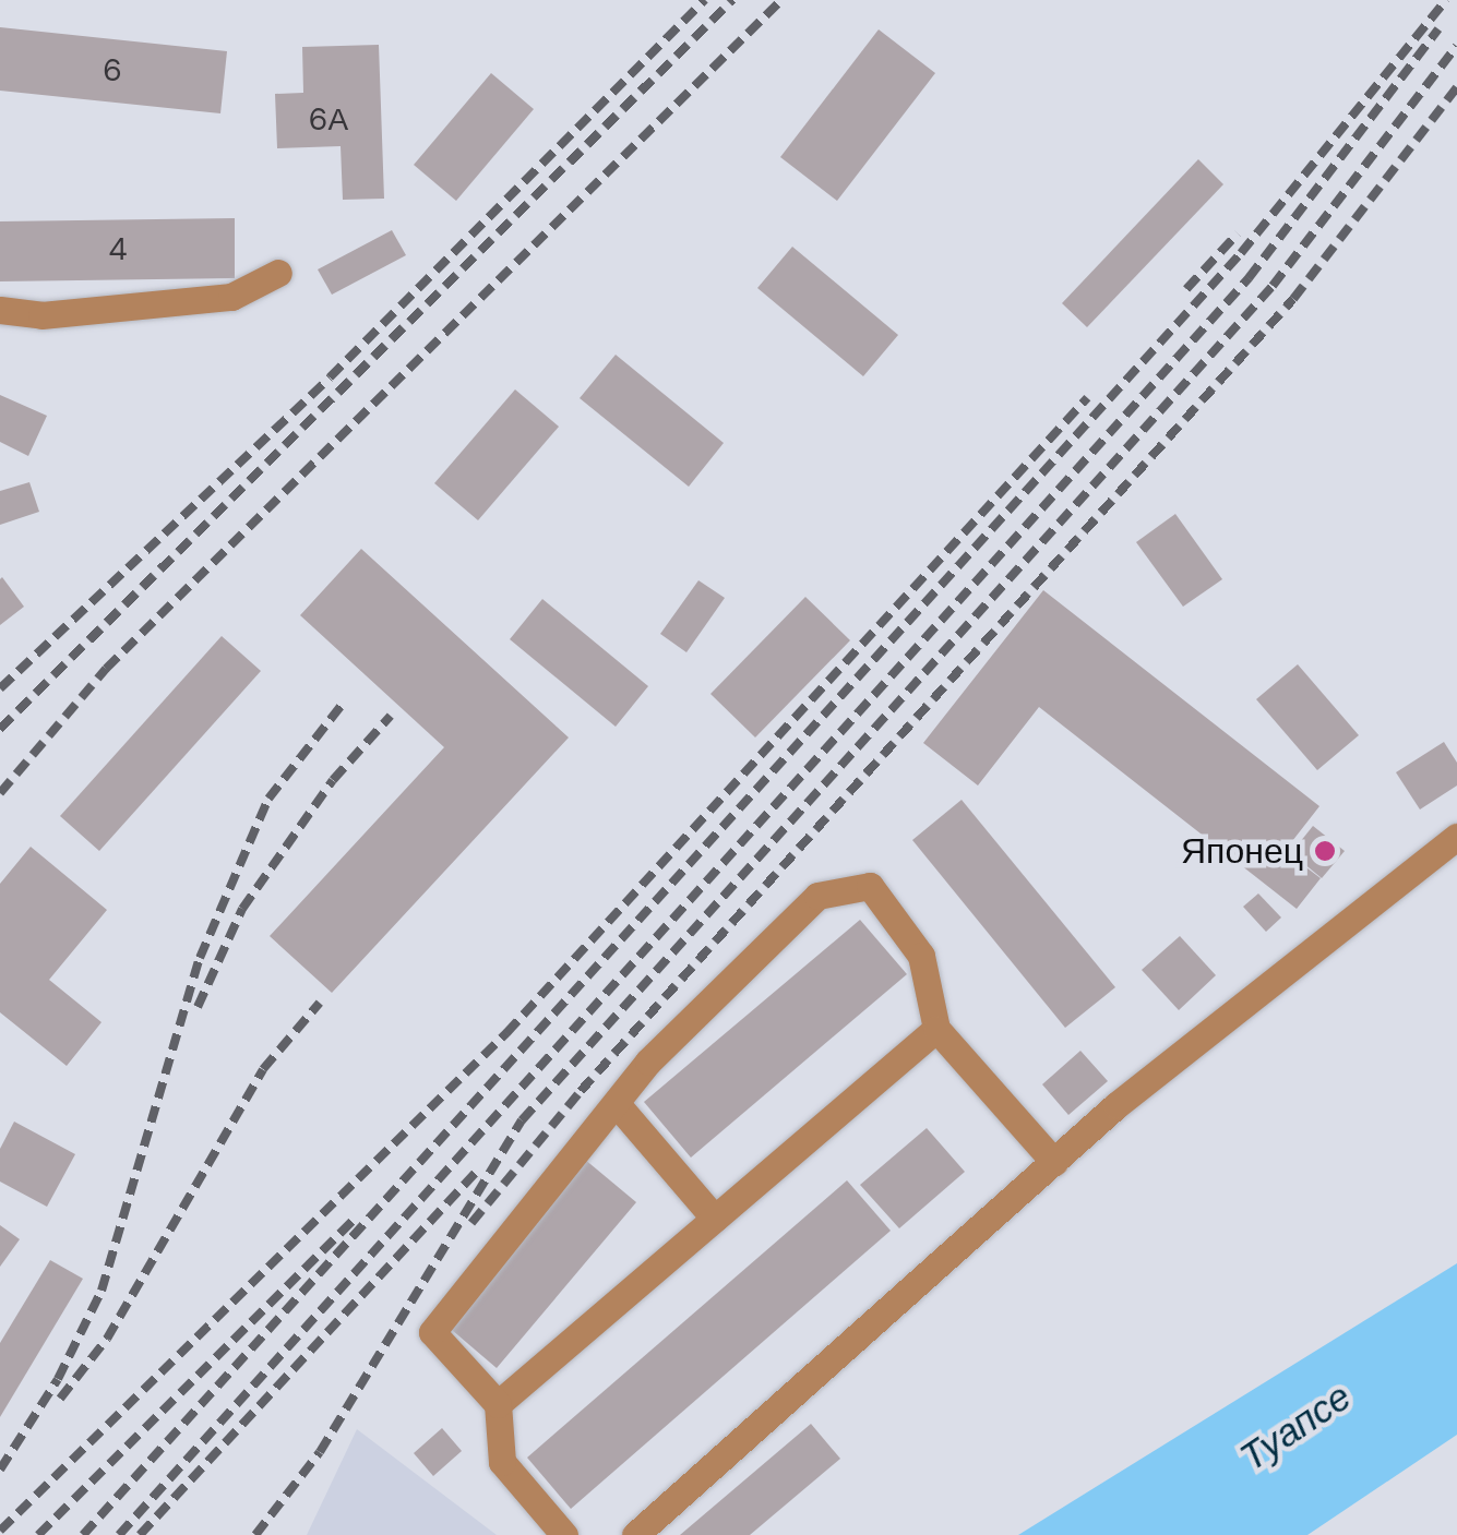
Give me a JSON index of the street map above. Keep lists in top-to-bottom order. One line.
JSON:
{"water":["Туапсе"],"places":["Японец"],"house_numbers":["6","6А","4"]}
